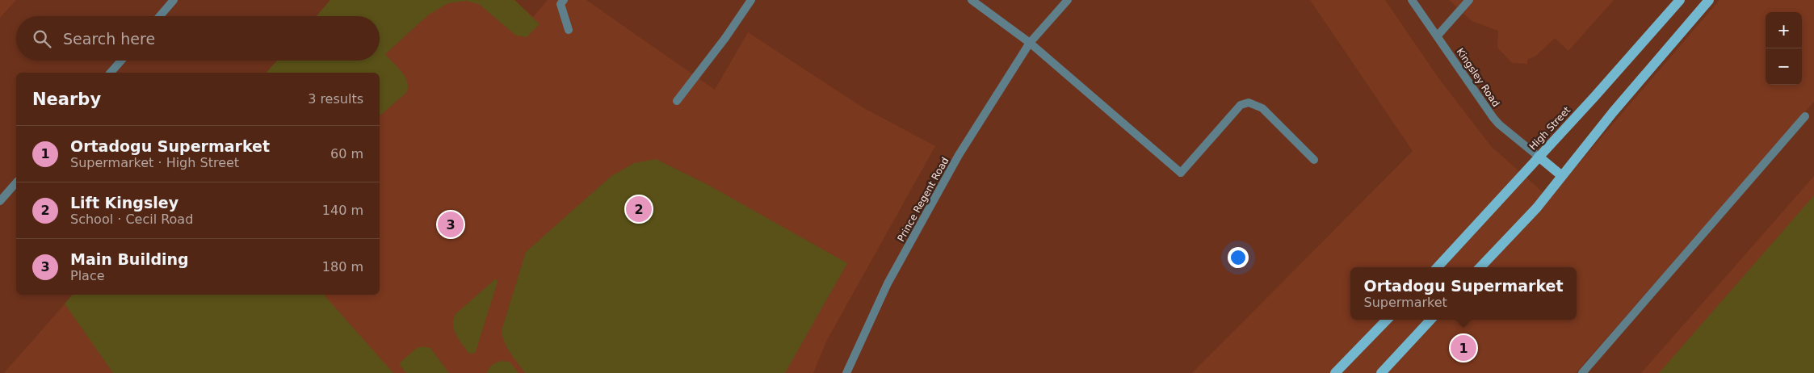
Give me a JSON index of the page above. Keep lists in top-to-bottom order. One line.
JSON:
{"streets":{"main road":["High Street"],"street":["Kingsley Road","Prince Regent Road"]},"crossings":[["Kingsley Road","High Street"]],"page":{"map_buttons":["+","−"],"search":"Search here","heading":["Nearby","3 results"],"list":[{"mark":"1","name":"Ortadogu Supermarket","note":"Supermarket · High Street","value":"60 m"},{"mark":"2","name":"Lift Kingsley","note":"School · Cecil Road","value":"140 m"},{"mark":"3","name":"Main Building","note":"Place","value":"180 m"}],"pins":["2","3","1"],"popup":["Ortadogu Supermarket","Supermarket"]}}
